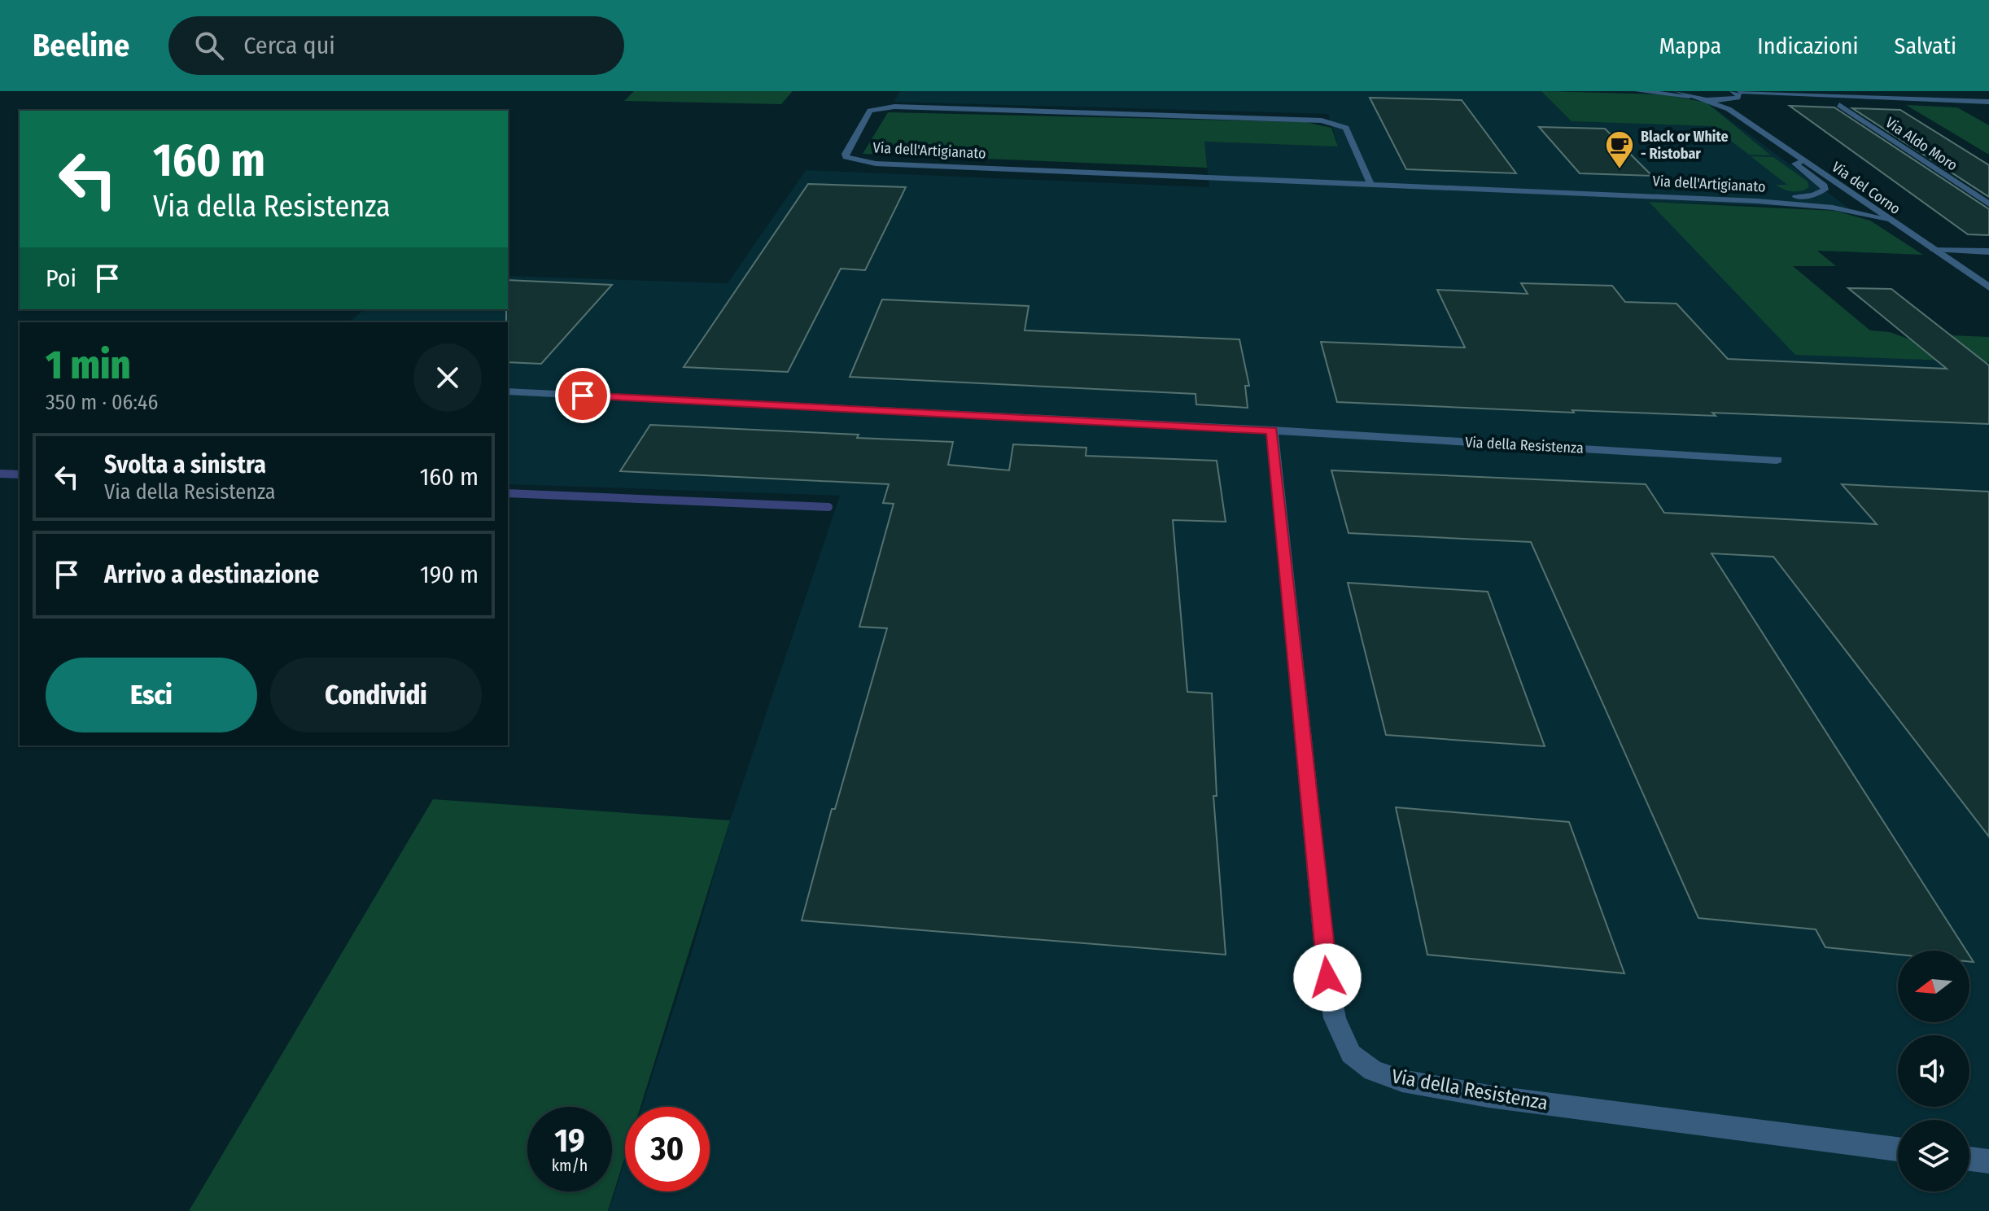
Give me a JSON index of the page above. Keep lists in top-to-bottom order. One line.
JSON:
{"streets":{"street":["Via Aldo Moro","Via dell'Artigianato","Via del Corno","Via della Resistenza"]},"crossings":[["Via dell'Artigianato","Via del Corno"]],"places":{"cafe":["Black or White - Ristobar"]},"north":"left","page":{"header":"Beeline","search":"Cerca qui","nav":["Mappa","Indicazioni","Salvati"],"turn":["160 m","Via della Resistenza"],"then":"Poi","heading":["1 min","350 m · 06:46"],"list":[{"name":"Svolta a sinistra","note":"Via della Resistenza","value":"160 m"},{"name":"Arrivo a destinazione","value":"190 m"}],"buttons":["Esci","Condividi"],"speed":"19 km/h","limit":"30"}}
